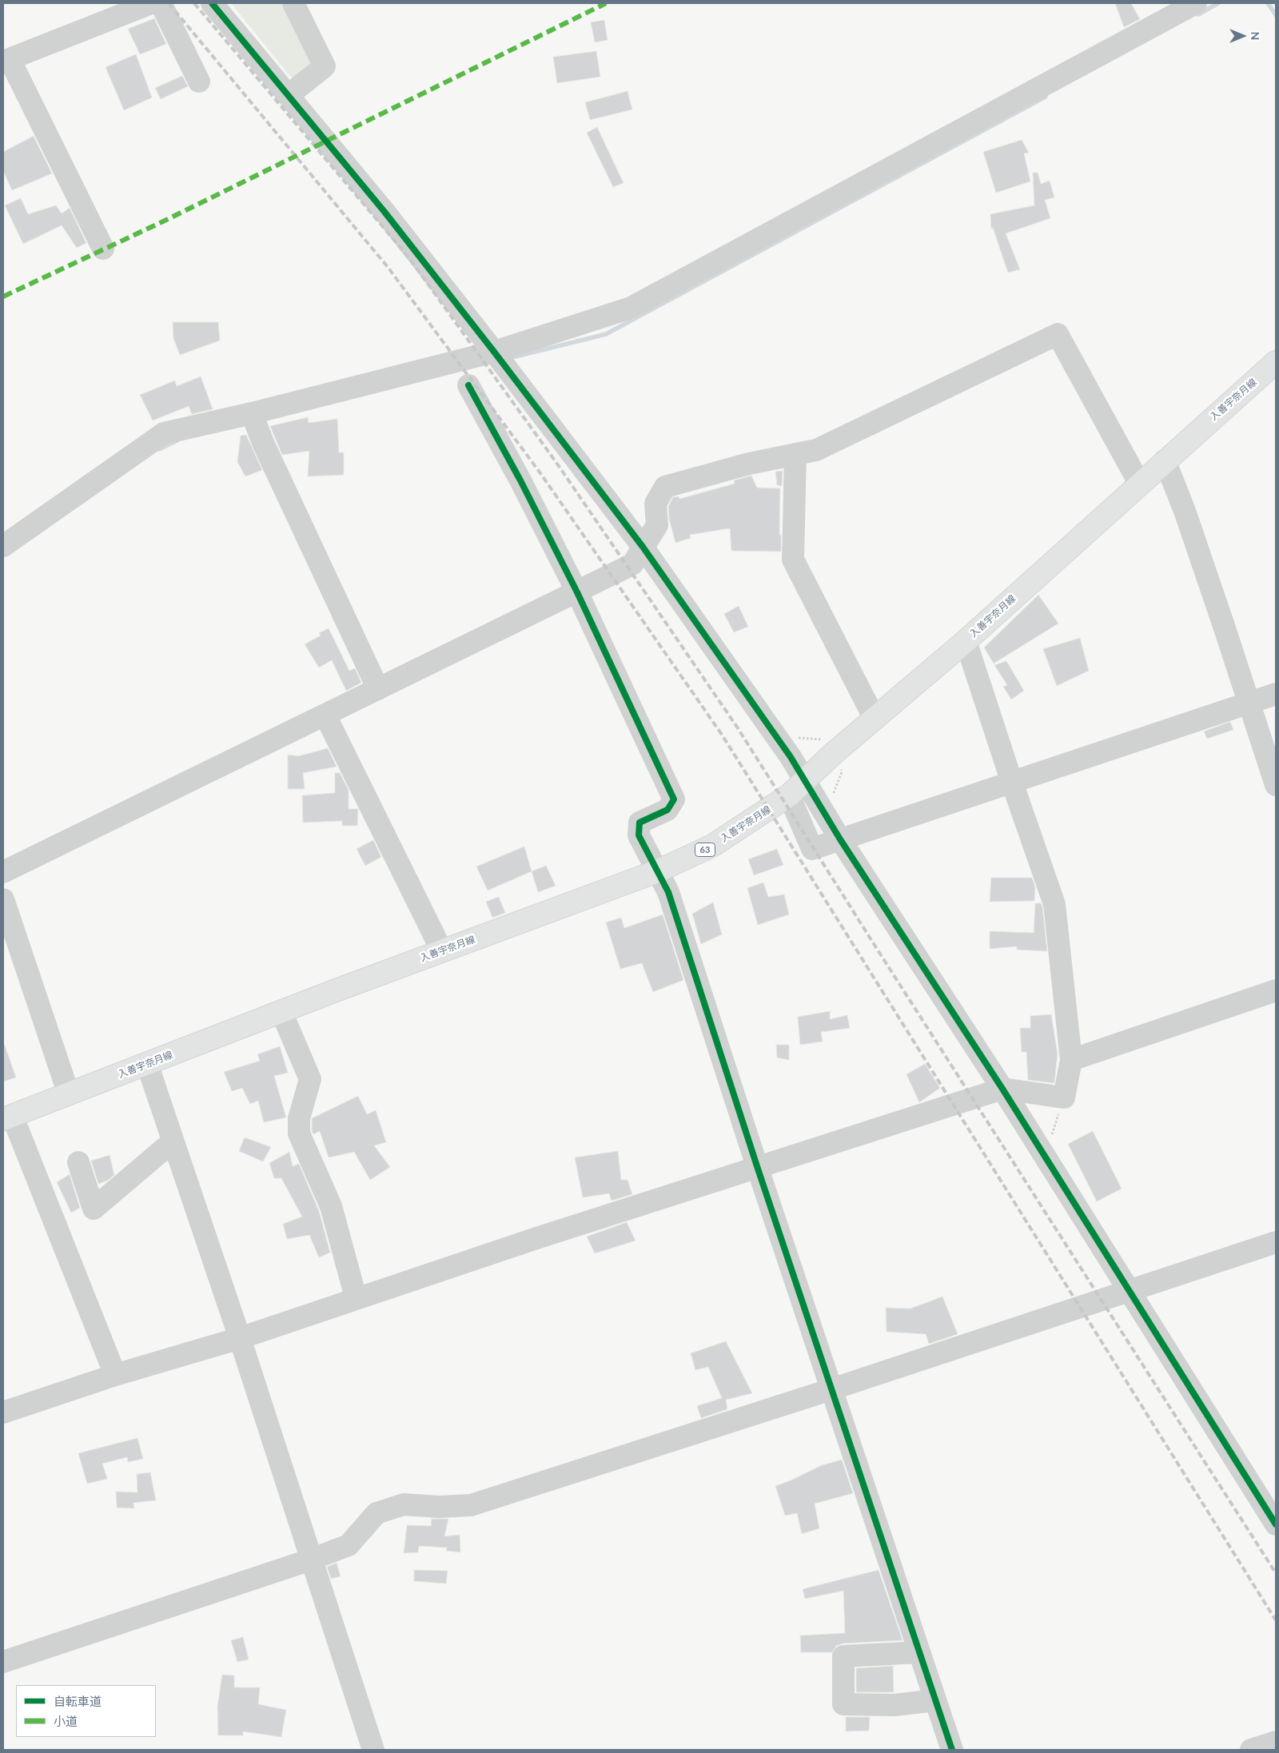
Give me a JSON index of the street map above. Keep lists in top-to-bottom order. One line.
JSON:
{"streets":{"main road":["入善宇奈月線","63"]},"legend":["自転車道","小道"],"north":"right"}
